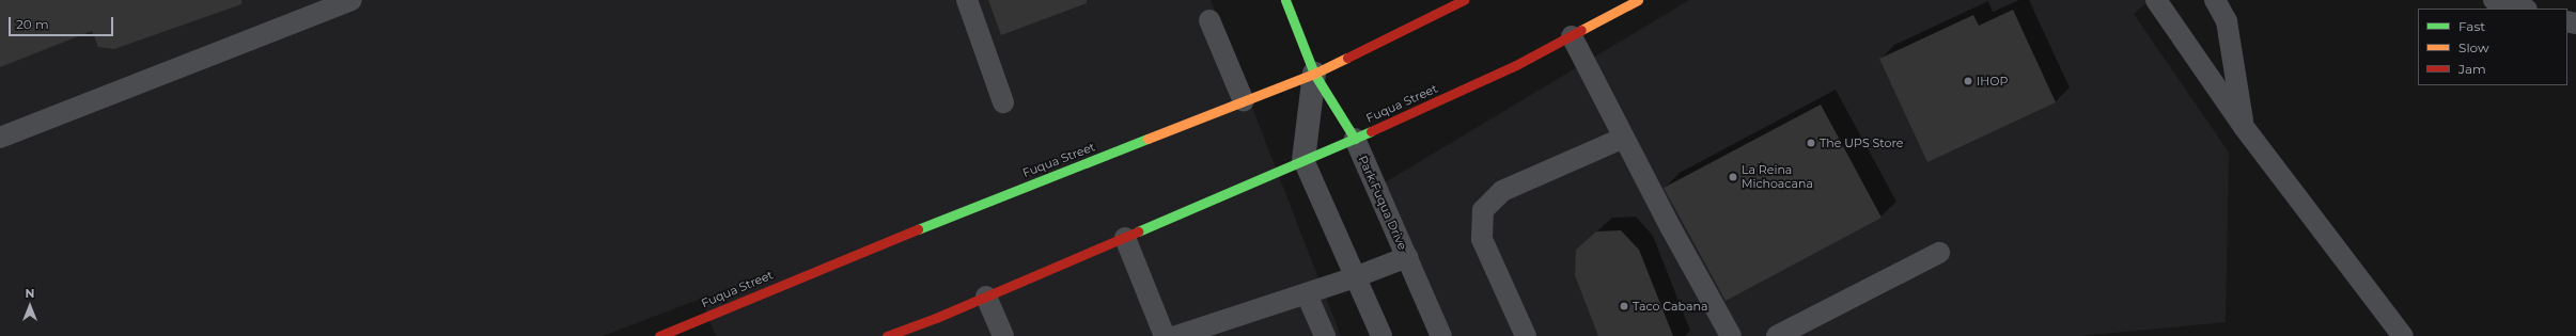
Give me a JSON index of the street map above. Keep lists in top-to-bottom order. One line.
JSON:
{"streets":{"main road":["Fuqua Street","Park Fuqua Drive"]},"crossings":[["Fuqua Street","Park Fuqua Drive"]],"places":["IHOP","The UPS Store","La Reina Michoacana","Taco Cabana"],"legend":["Fast","Slow","Jam"],"scale_bar":"20 m","north":"top"}
